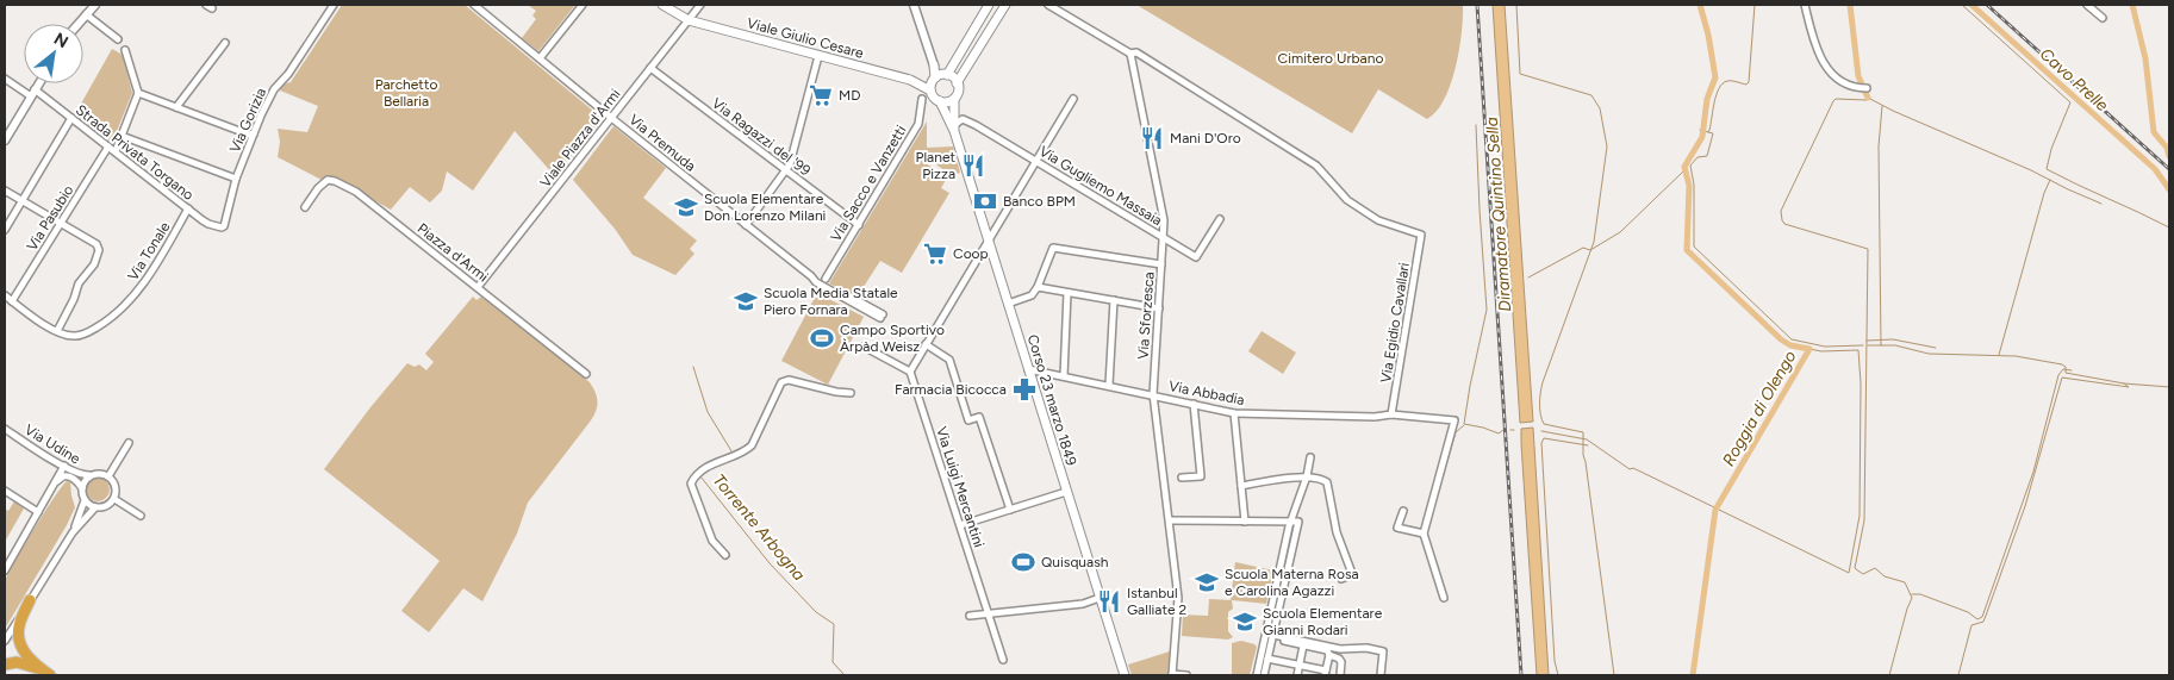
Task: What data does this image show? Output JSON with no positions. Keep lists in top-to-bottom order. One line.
{"streets":{"main road":["Viale Giulio Cesare","Corso 23 marzo 1849"],"street":["Via Gorizia","Via Ragazzi del '99","Viale Piazza d'Armi","Via Premuda","Strada Privata Torgano","Via Sacco e Vanzetti","Via Gugliemo Massaia","Via Pasubio","Via Tonale","Piazza d'Armi","Via Sforzesca","Via Egidio Cavallari","Via Abbadia","Via Udine","Via Luigi Mercantini"]},"crossings":[["Viale Giulio Cesare","Viale Piazza d'Armi"],["Viale Giulio Cesare","Corso 23 marzo 1849"],["Via Gorizia","Strada Privata Torgano"],["Via Ragazzi del '99","Viale Piazza d'Armi"],["Via Ragazzi del '99","Via Sacco e Vanzetti"],["Viale Piazza d'Armi","Via Premuda"],["Viale Piazza d'Armi","Piazza d'Armi"],["Via Premuda","Via Sacco e Vanzetti"],["Strada Privata Torgano","Via Pasubio"],["Strada Privata Torgano","Via Tonale"],["Via Gugliemo Massaia","Via Sforzesca"],["Via Gugliemo Massaia","Corso 23 marzo 1849"],["Via Pasubio","Via Tonale"],["Via Sforzesca","Via Egidio Cavallari"],["Via Sforzesca","Via Abbadia"],["Via Egidio Cavallari","Via Abbadia"],["Via Abbadia","Corso 23 marzo 1849"]],"water":["Cavo Prelle","Diramatore Quintino Sella","Roggia di Olengo","Torrente Arbogna"],"parks":["Cimitero Urbano","Parchetto Bellaria"],"places":{"supermarket":["MD","Coop"],"restaurant":["Mani D'Oro","Planet Pizza","Istanbul Galliate 2"],"bank":["Banco BPM"],"school or university":["Scuola Elementare Don Lorenzo Milani","Scuola Media Statale Piero Fornara","Scuola Materna Rosa e Carolina Agazzi","Scuola Elementare Gianni Rodari"],"sports":["Campo Sportivo Àrpàd Weisz","Quisquash"],"pharmacy":["Farmacia Bicocca"]},"north":"top right"}
